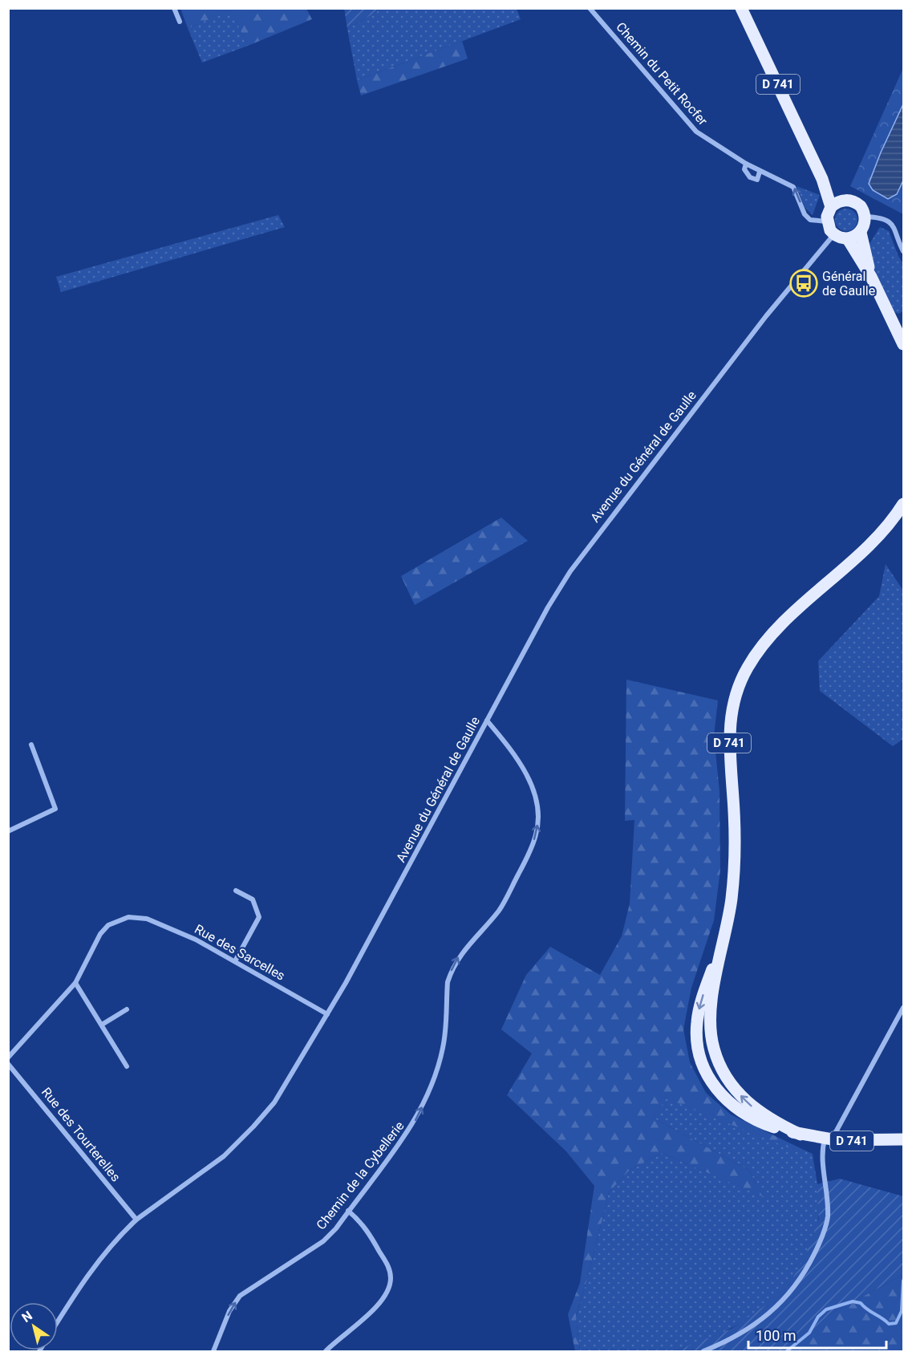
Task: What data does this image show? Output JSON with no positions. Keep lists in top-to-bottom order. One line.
{"streets":{"main road":["D 741"],"street":["Chemin du Petit Rocfer","Avenue du Général de Gaulle","Rue des Sarcelles","Rue des Tourterelles","Chemin de la Cybellerie"]},"crossings":[["D 741","Avenue du Général de Gaulle"],["Avenue du Général de Gaulle","Rue des Sarcelles"],["Avenue du Général de Gaulle","Rue des Tourterelles"],["Avenue du Général de Gaulle","Chemin de la Cybellerie"]],"one_way":["Chemin de la Cybellerie"],"places":{"bus stop":["Général de Gaulle"]},"scale_bar":"100 m","north":"top left"}
